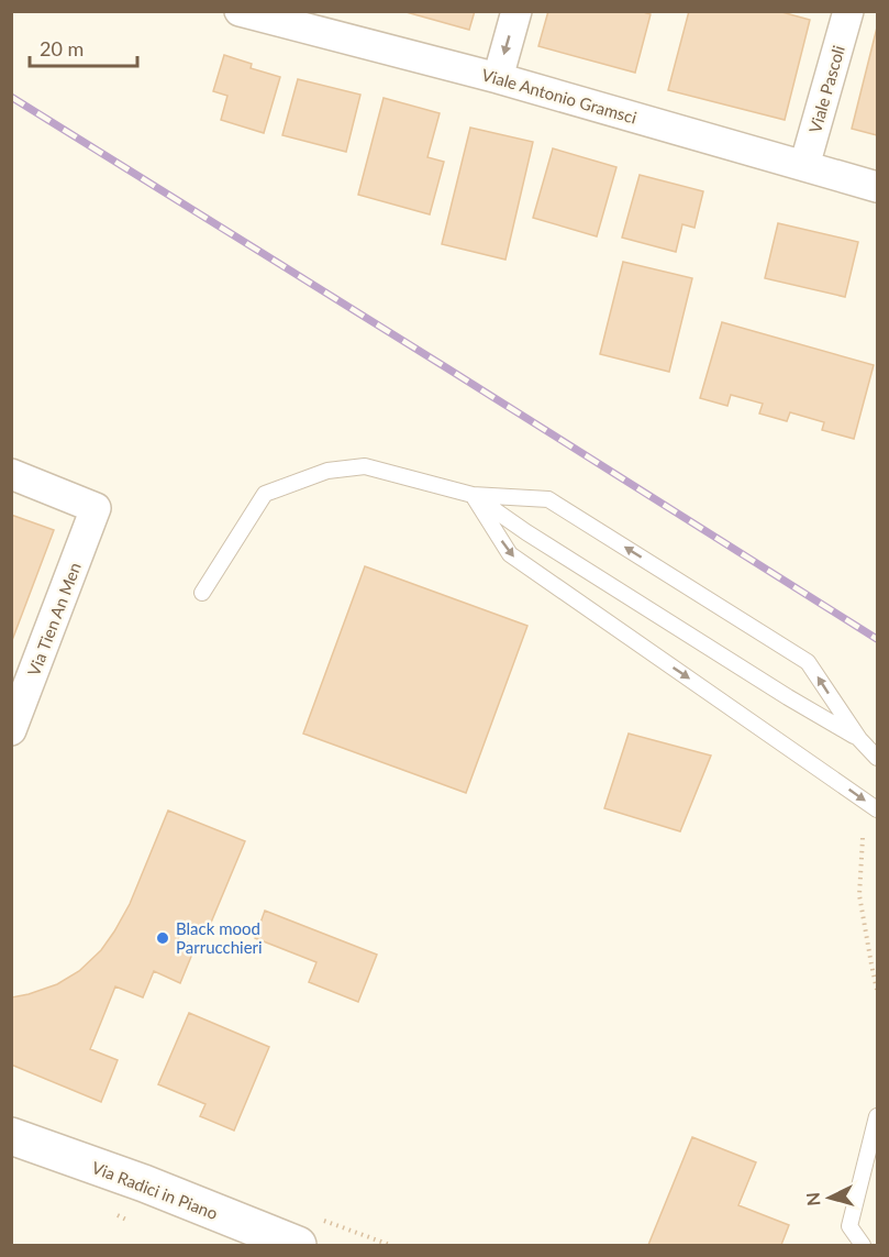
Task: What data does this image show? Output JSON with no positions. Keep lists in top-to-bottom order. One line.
{"streets":{"street":["Viale Pascoli","Viale Antonio Gramsci","Via Tien An Men","Via Radici in Piano"]},"crossings":[["Viale Pascoli","Viale Antonio Gramsci"]],"places":["Black mood Parrucchieri"],"scale_bar":"20 m","north":"left"}
